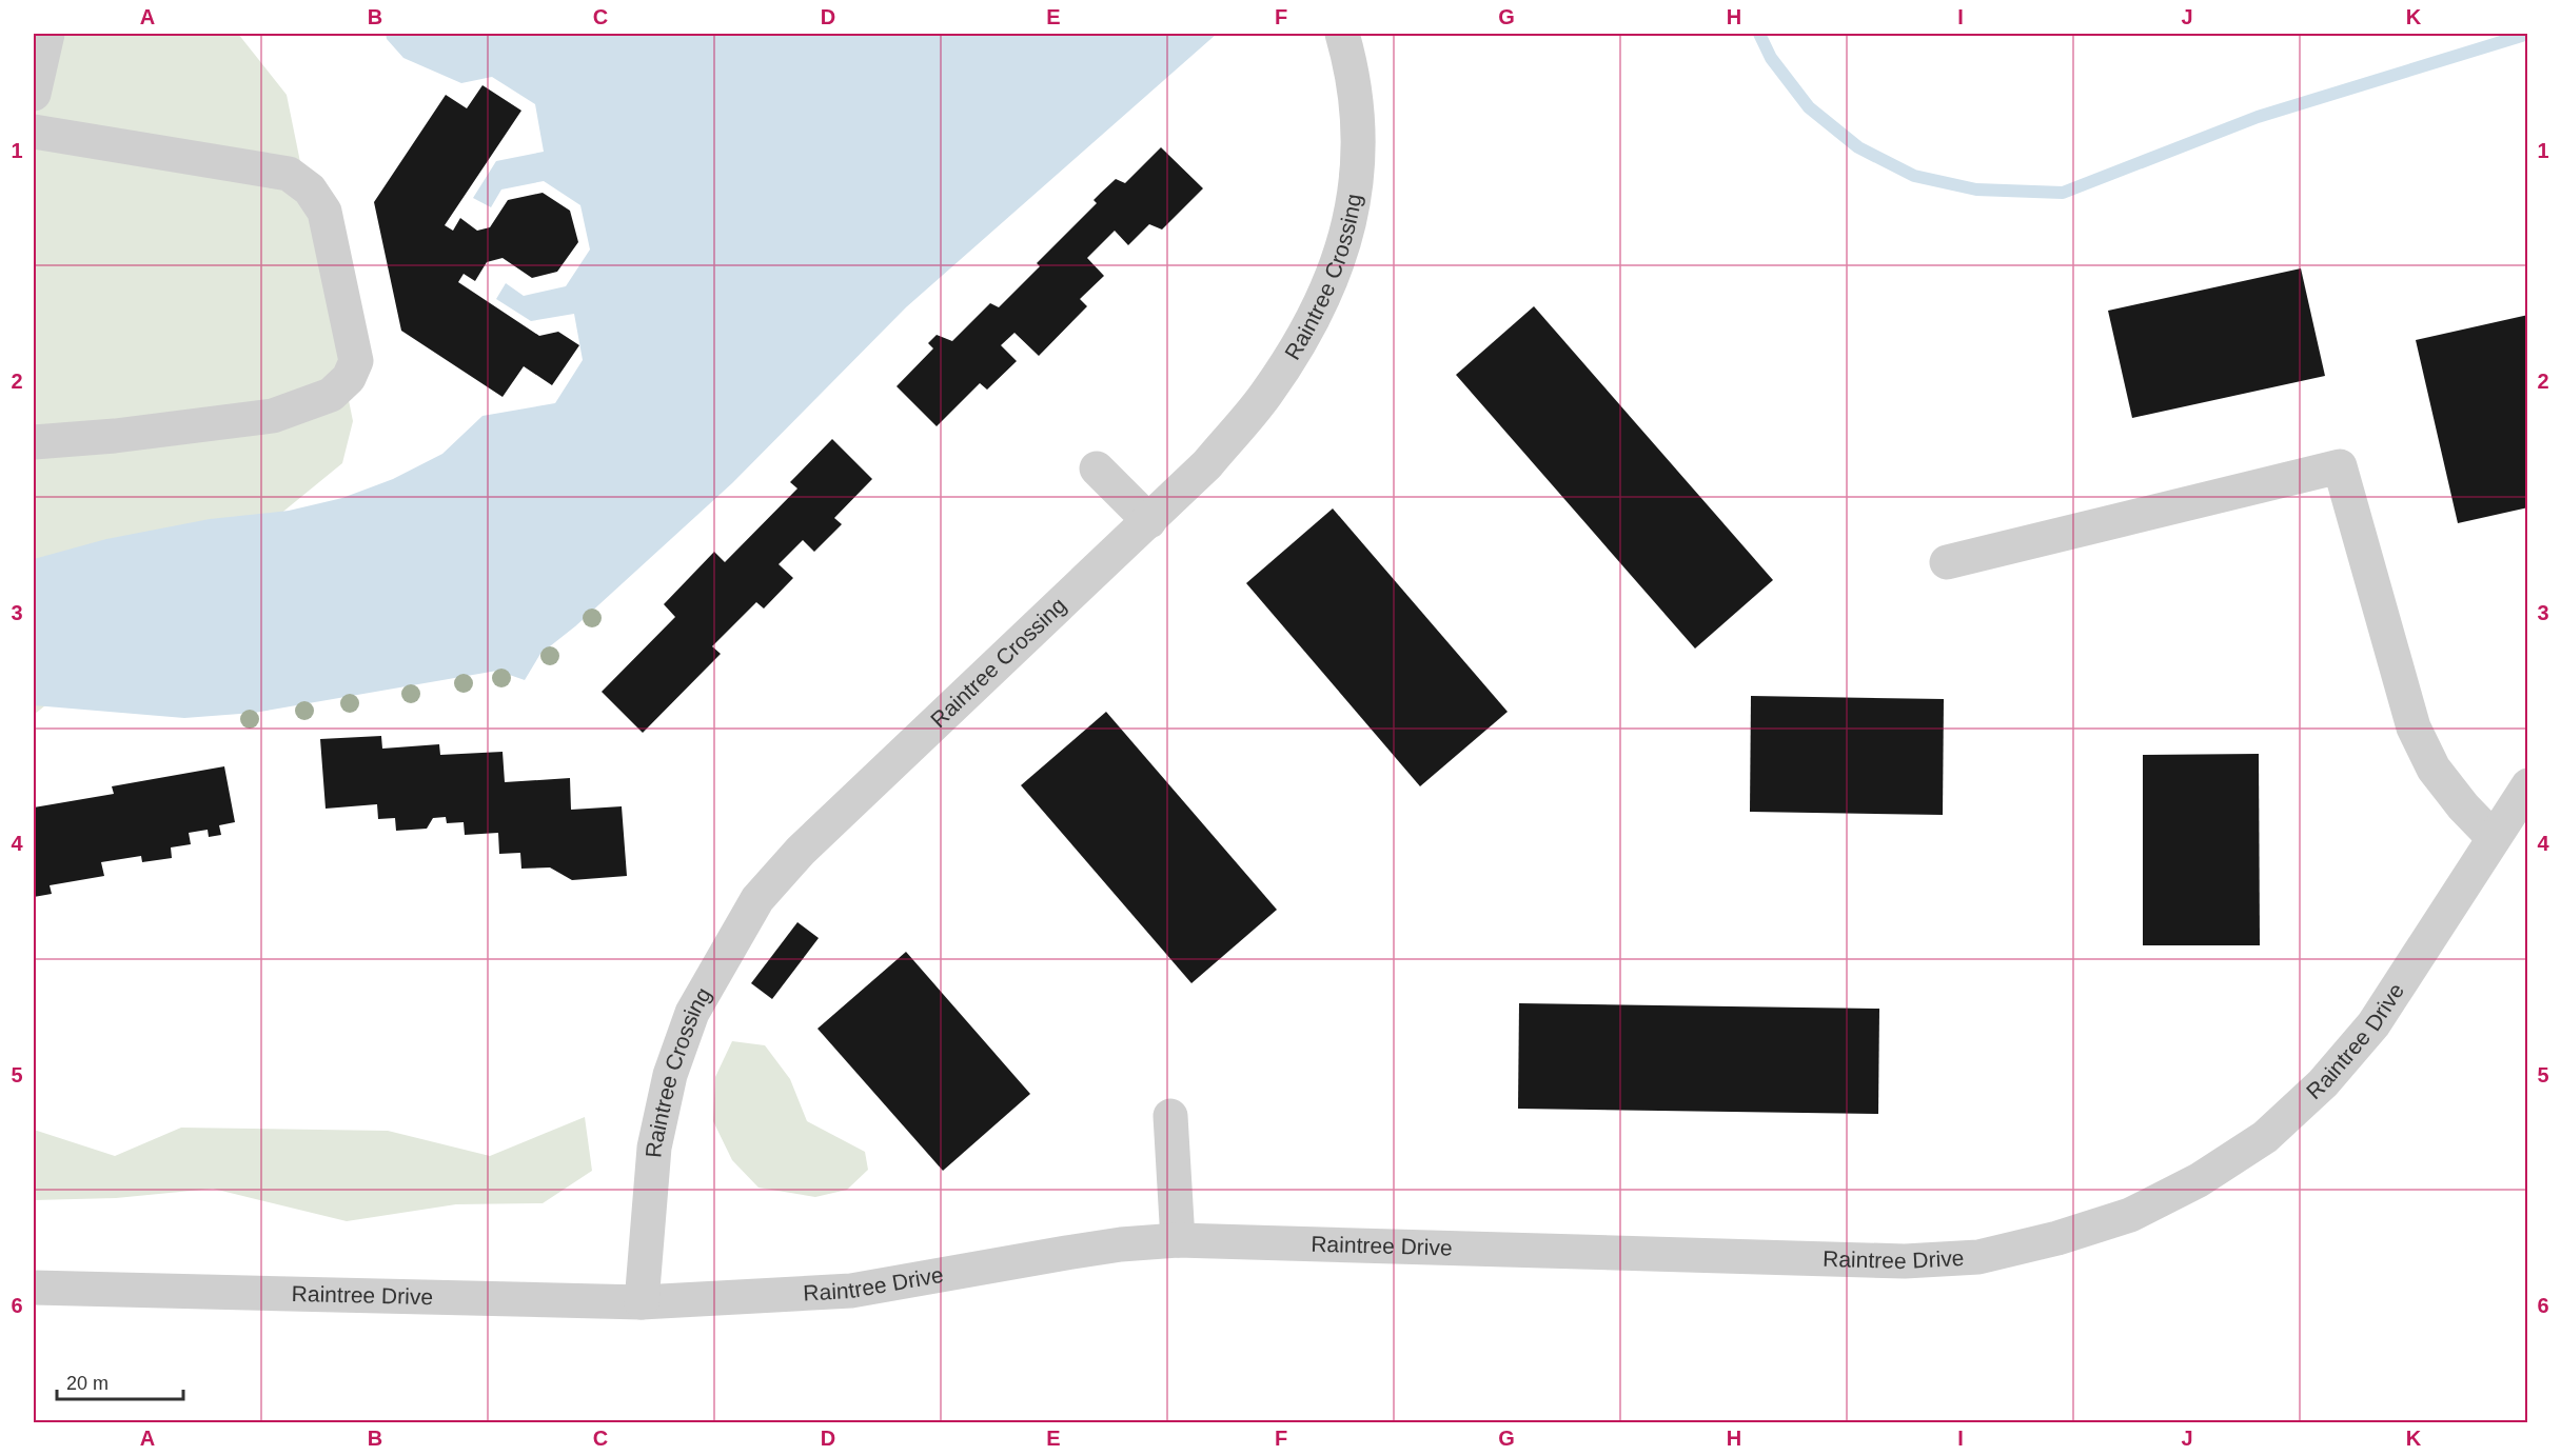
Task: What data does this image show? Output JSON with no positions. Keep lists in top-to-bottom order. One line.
{"streets":{"street":["Raintree Crossing","Raintree Drive"]},"crossings":[["Raintree Crossing","Raintree Drive"]],"scale_bar":"20 m","grid":{"columns":["A","B","C","D","E","F","G","H","I","J","K"],"rows":["1","2","3","4","5","6"]}}
